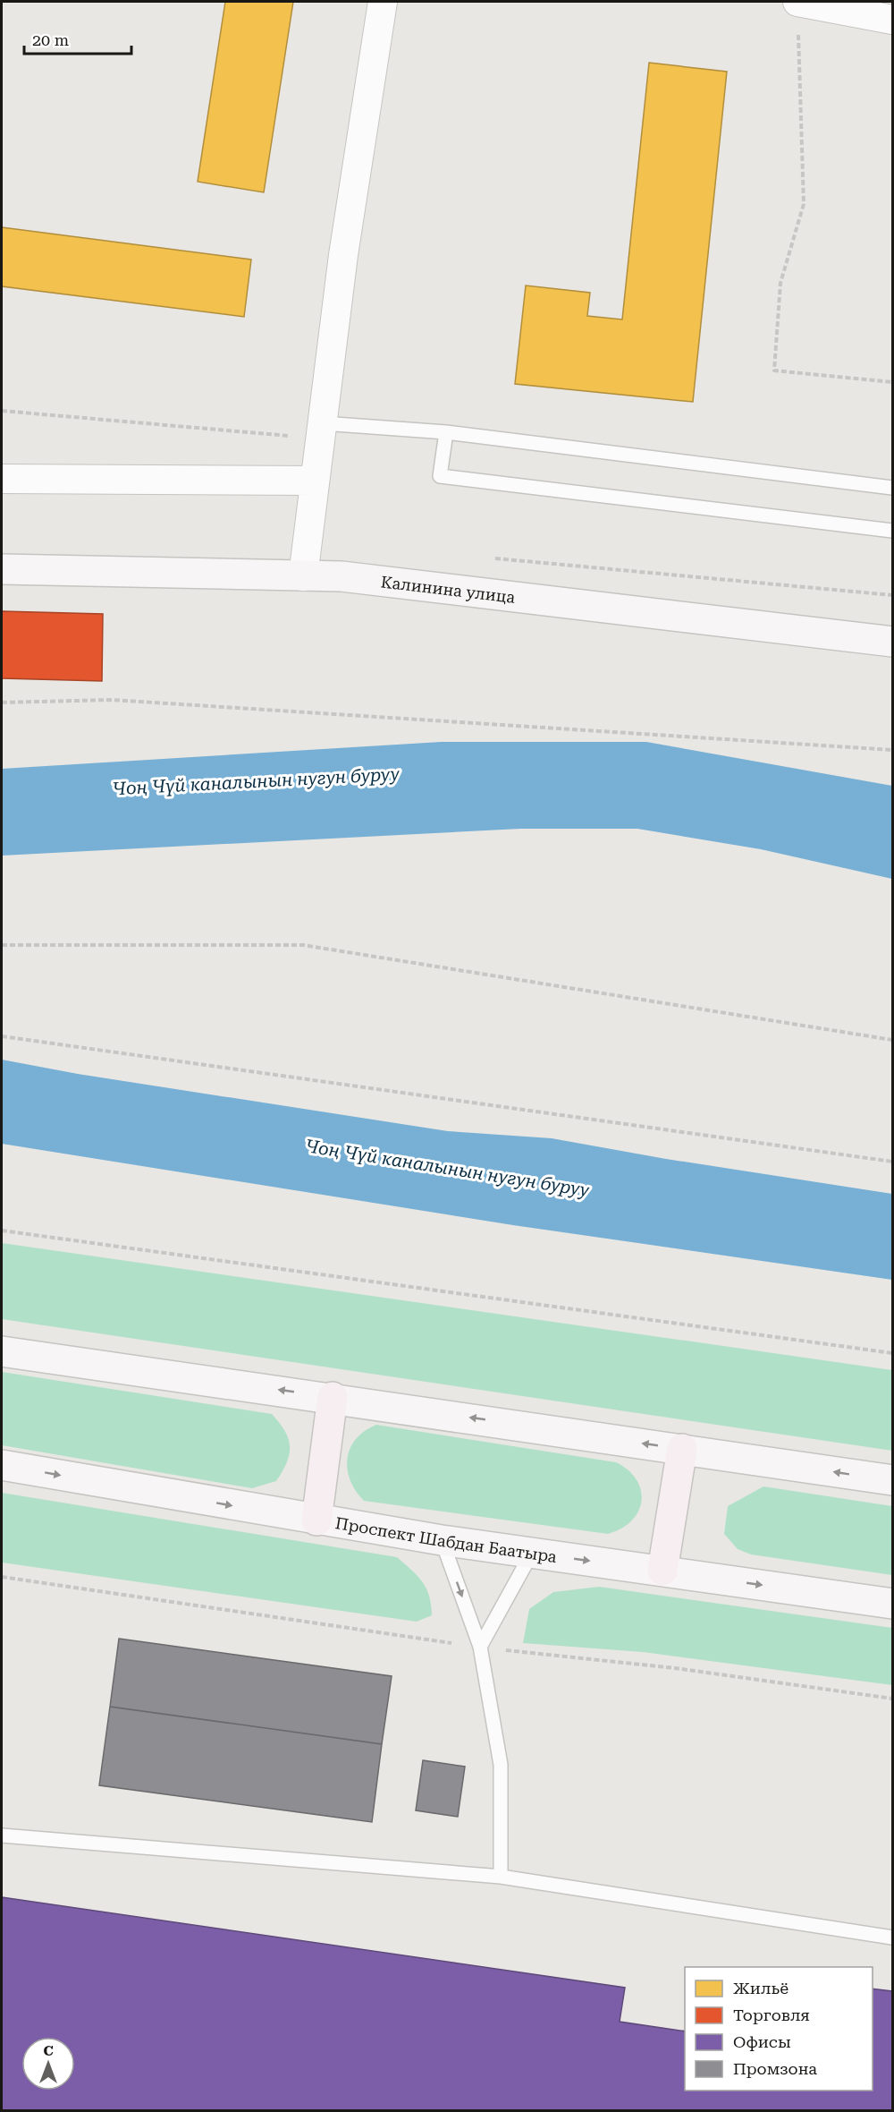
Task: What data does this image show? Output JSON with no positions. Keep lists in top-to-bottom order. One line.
{"streets":{"main road":["Калинина улица","Проспект Шабдан Баатыра"]},"water":["Чоң Чүй каналынын нугун буруу"],"legend":["Жильё","Торговля","Офисы","Промзона"],"scale_bar":"20 m","north":"top"}
